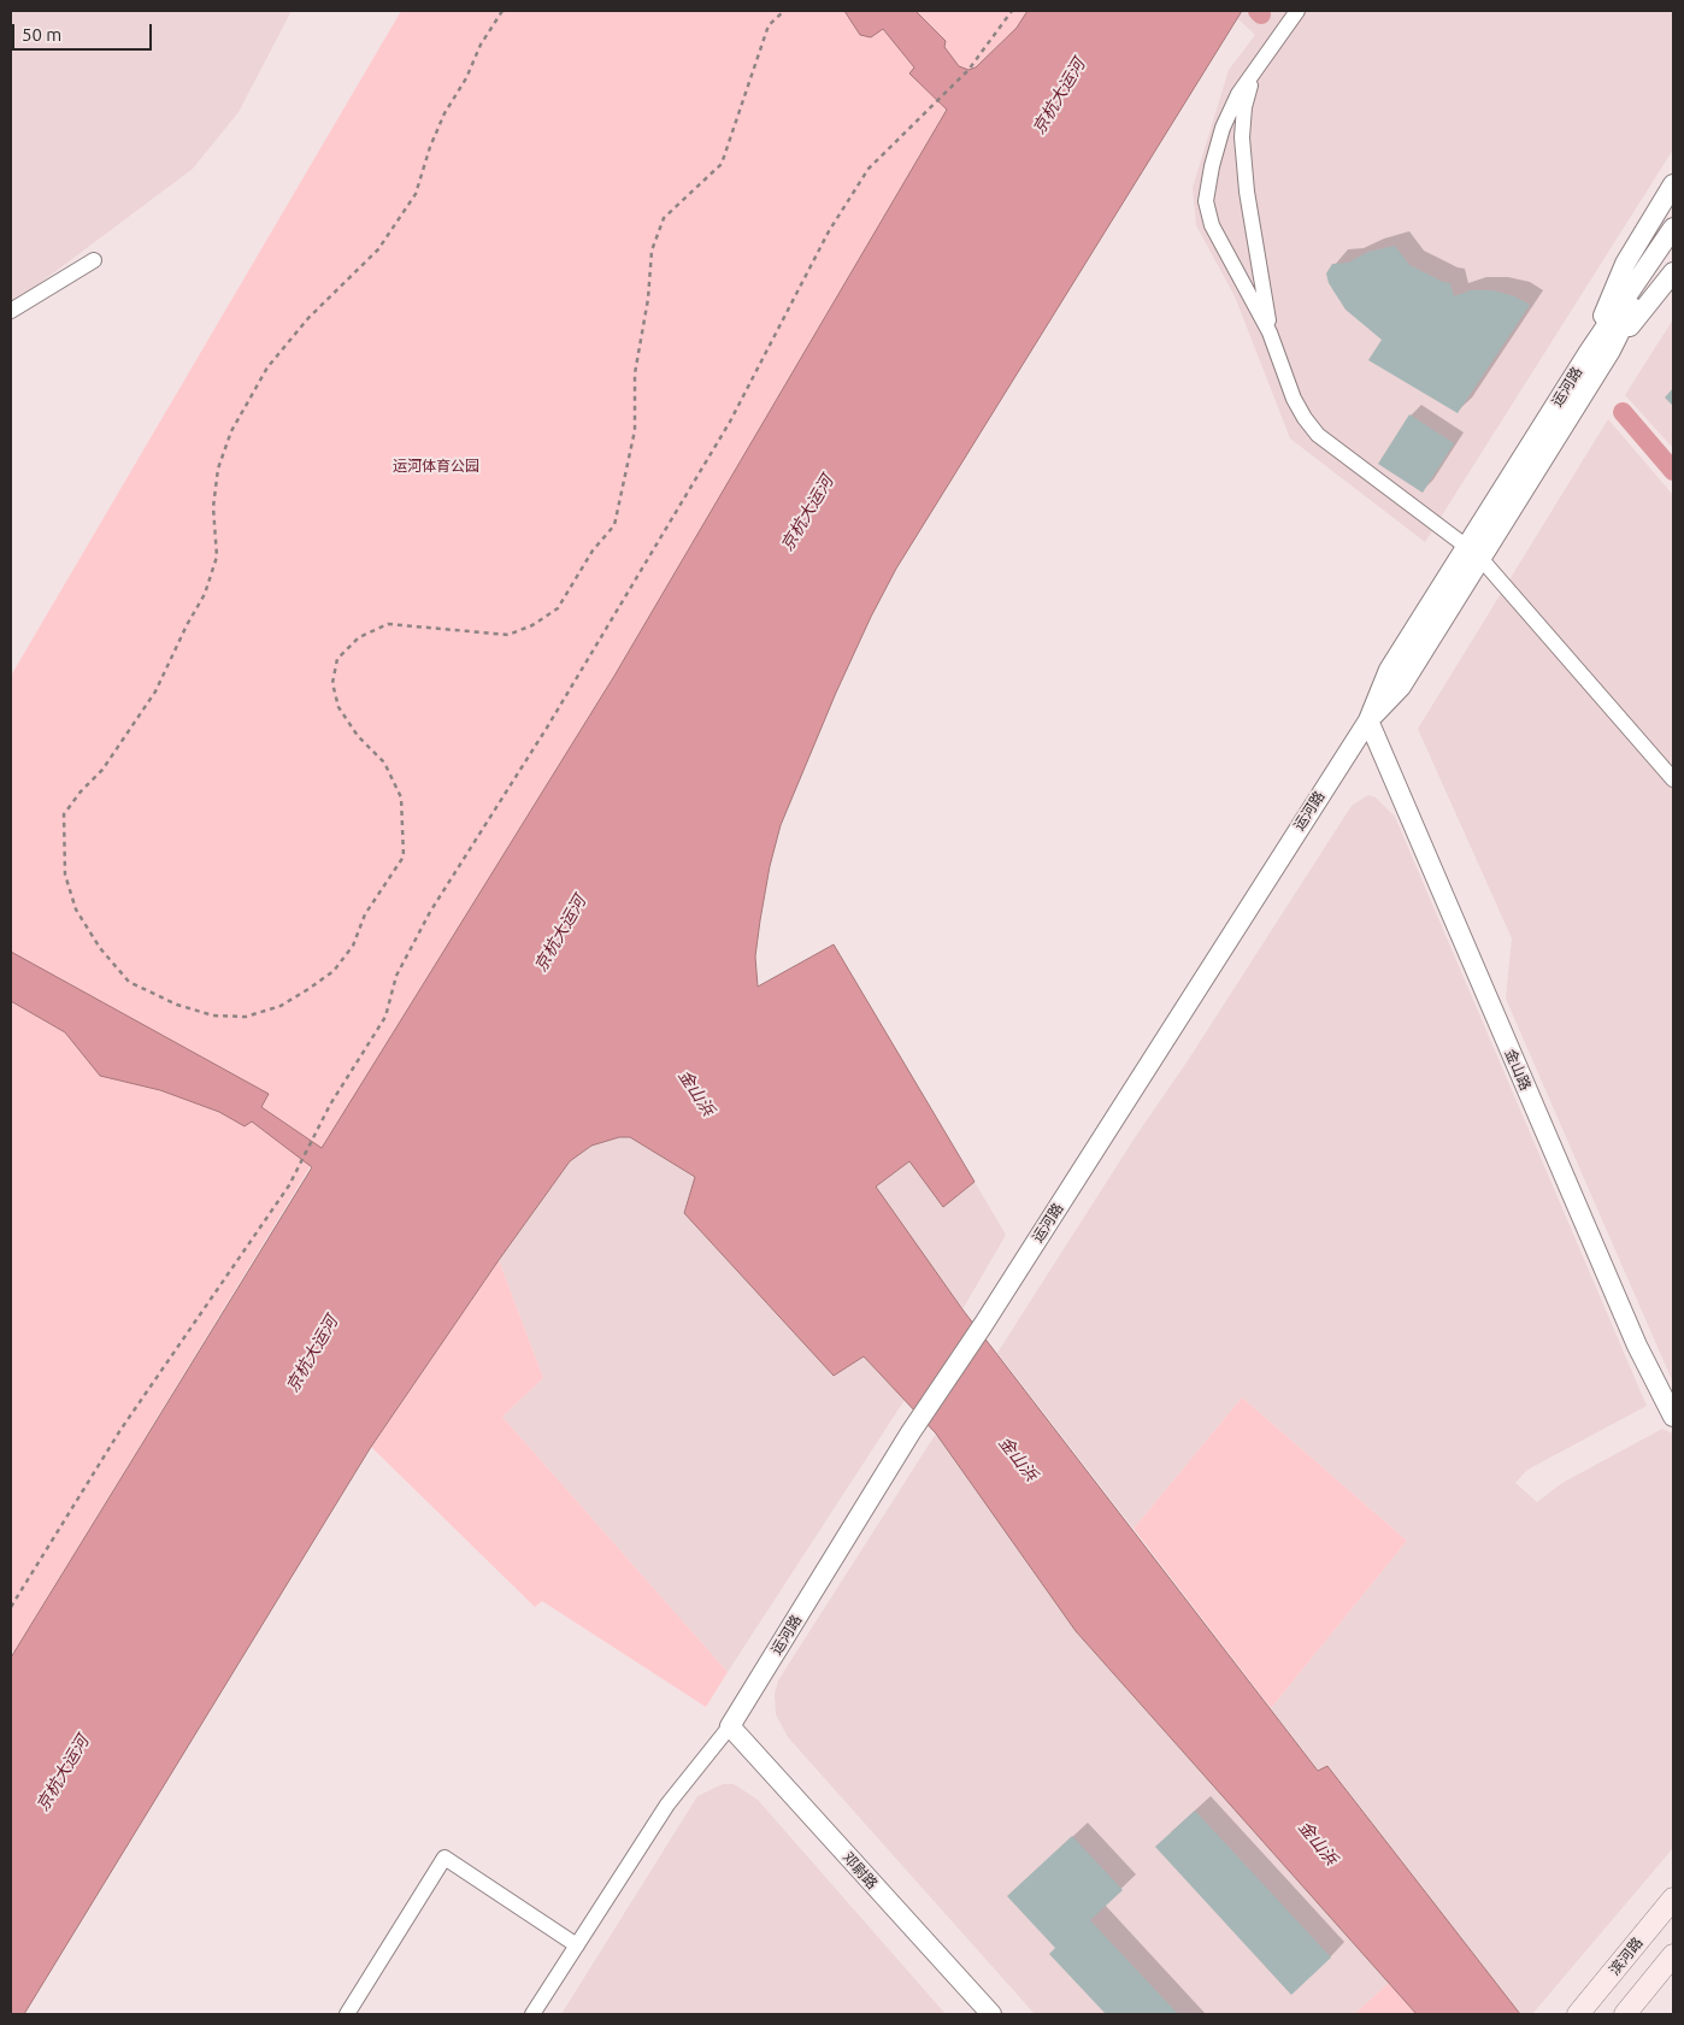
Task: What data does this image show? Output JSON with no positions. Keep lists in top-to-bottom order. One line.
{"streets":{"main road":["滨河路"],"street":["运河路","金山路","邓尉路"]},"crossings":[["运河路","金山路"],["运河路","邓尉路"]],"water":["京杭大运河","金山浜"],"parks":["运河体育公园"],"scale_bar":"50 m"}
